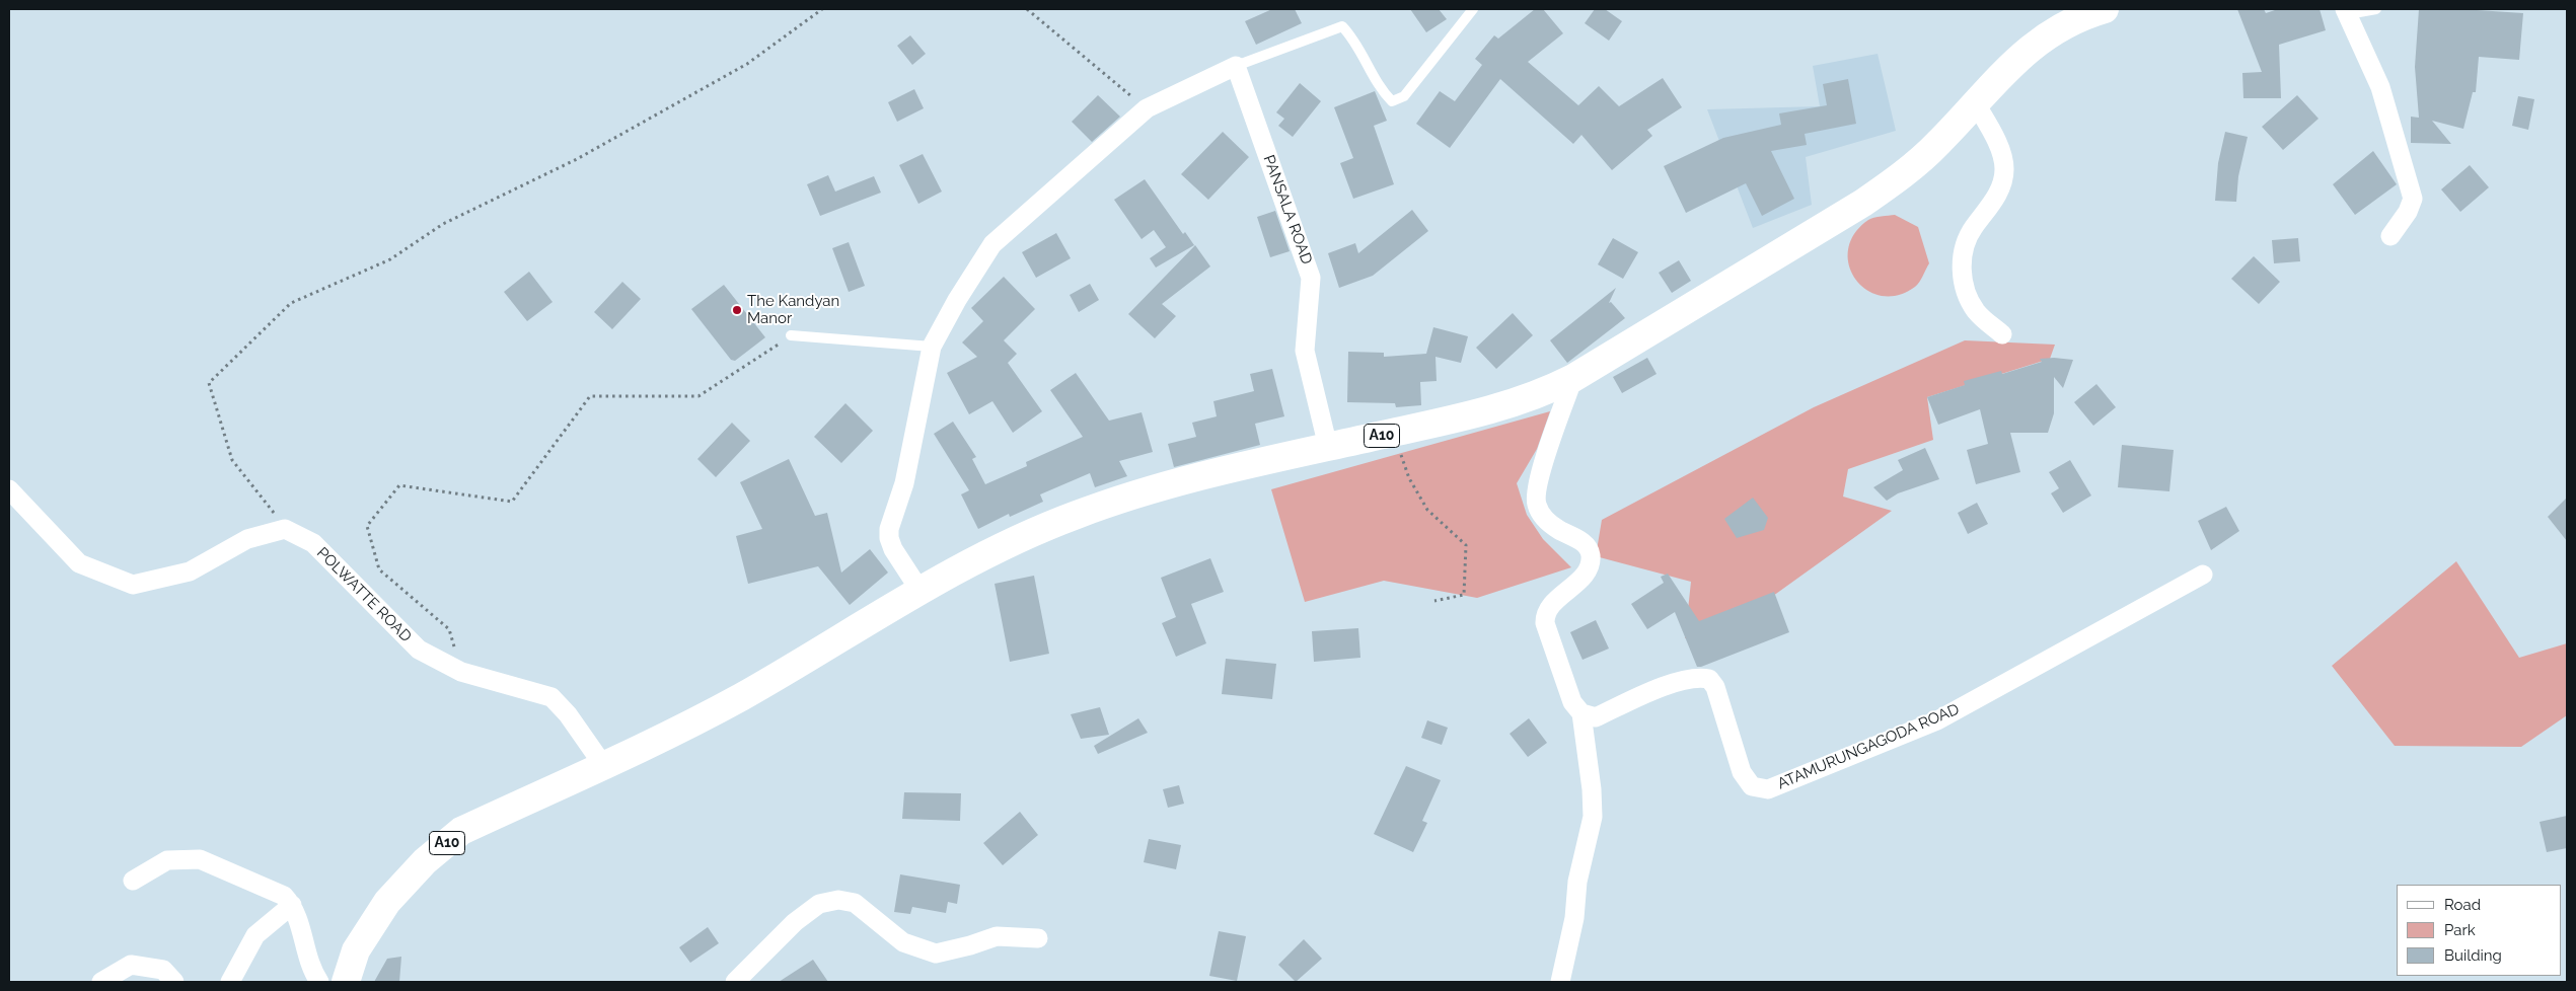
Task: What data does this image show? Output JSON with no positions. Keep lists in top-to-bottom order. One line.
{"streets":{"highway":["A10"],"street":["PANSALA ROAD","POLWATTE ROAD","ATAMURUNGAGODA ROAD"]},"crossings":[["PANSALA ROAD","A10"],["A10","POLWATTE ROAD"]],"places":["The Kandyan Manor"],"legend":["Road","Park","Building"]}
